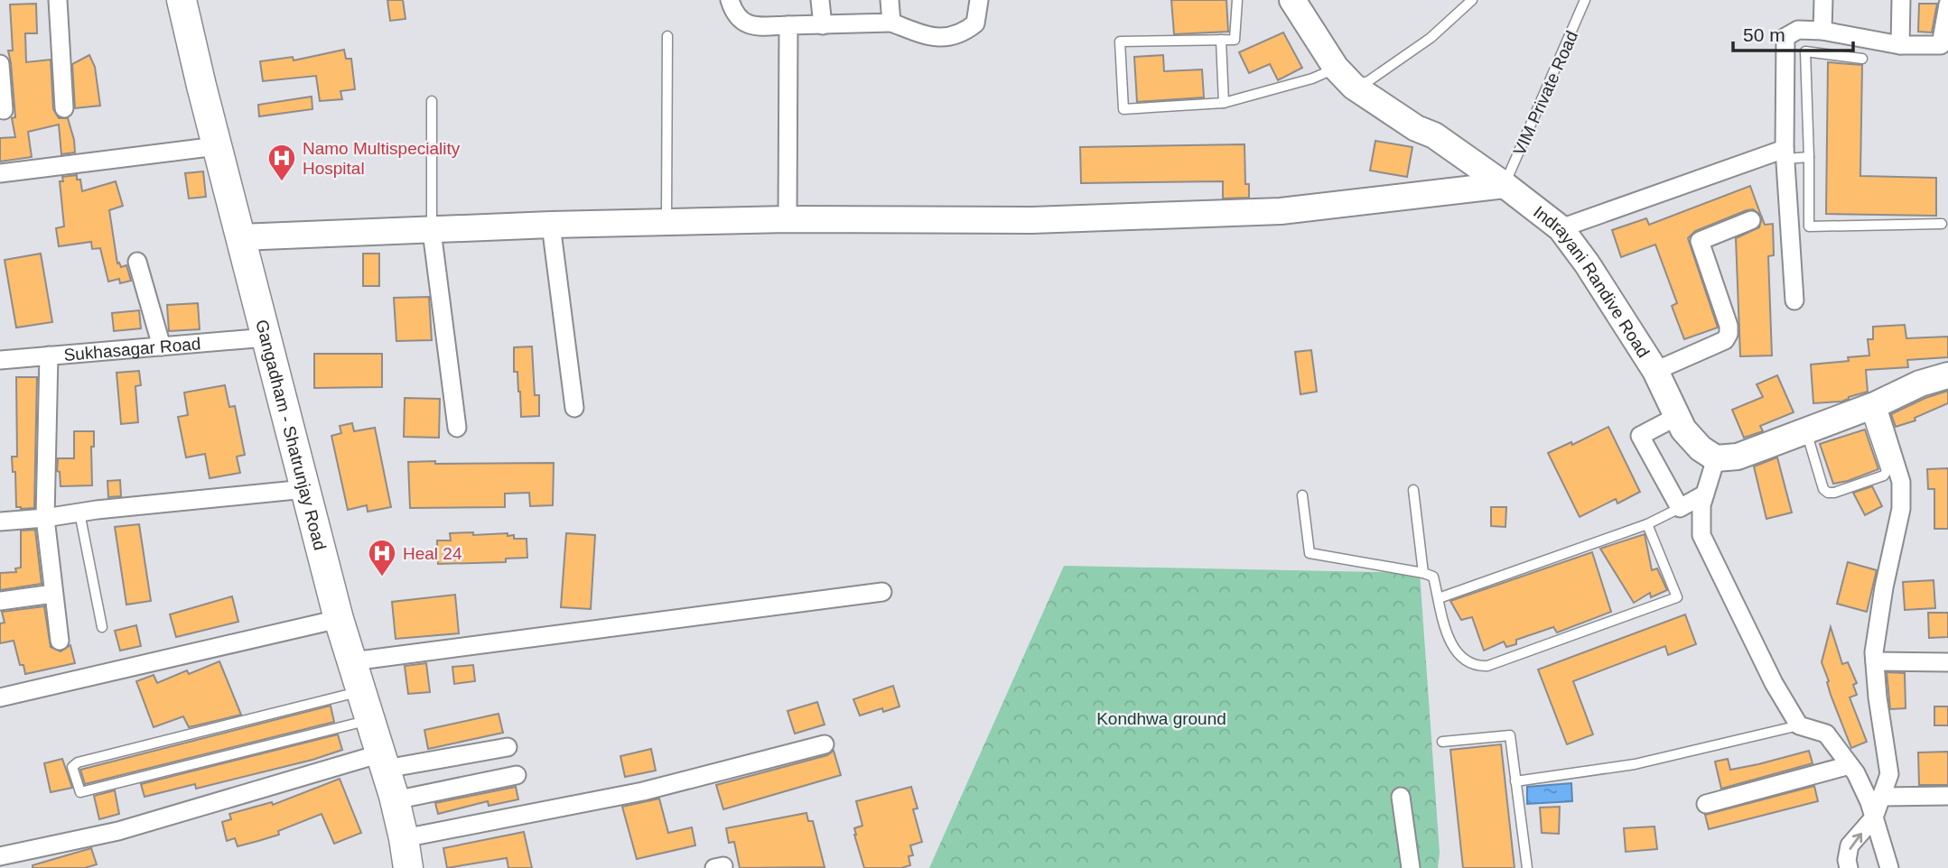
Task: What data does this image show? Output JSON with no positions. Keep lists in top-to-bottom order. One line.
{"streets":{"main road":["Gangadham - Shatrunjay Road"],"street":["Indrayani Randive Road","Sukhasagar Road"],"lane":["VIM Private Road"]},"crossings":[["VIM Private Road","Indrayani Randive Road"],["Sukhasagar Road","Gangadham - Shatrunjay Road"]],"parks":["Kondhwa ground"],"places":{"hospital":["Namo Multispeciality Hospital","Heal 24"]},"scale_bar":"50 m"}
